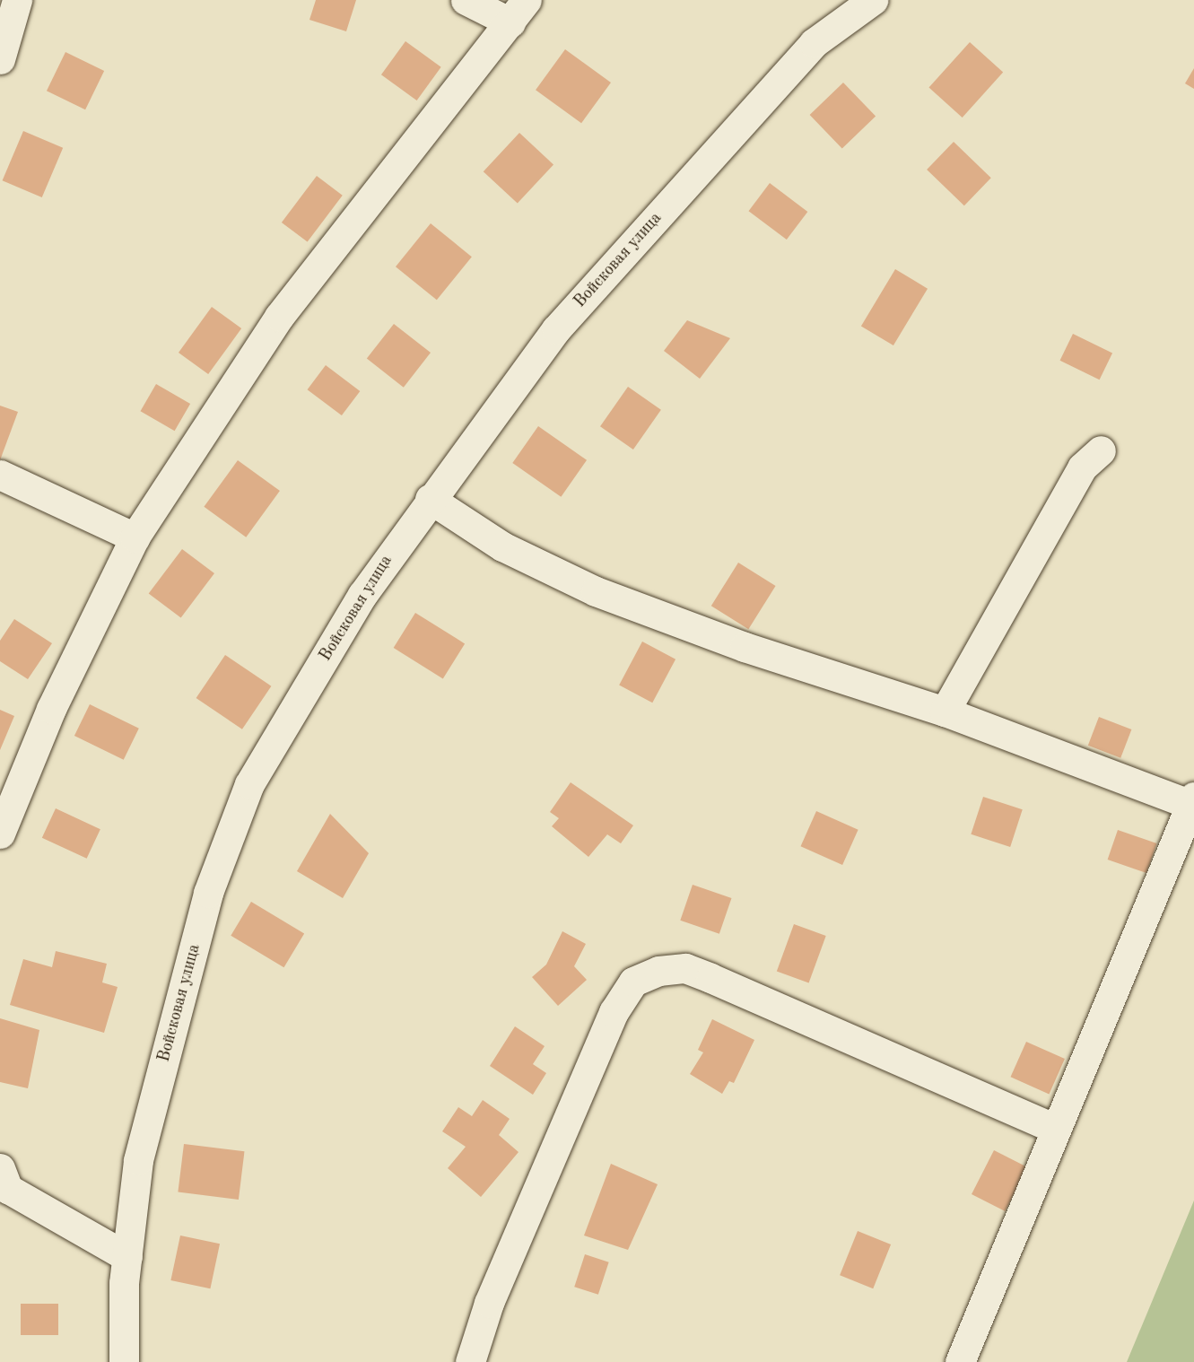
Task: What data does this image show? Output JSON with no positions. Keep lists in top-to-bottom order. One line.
{"streets":{"street":["Войсковая улица"]}}
